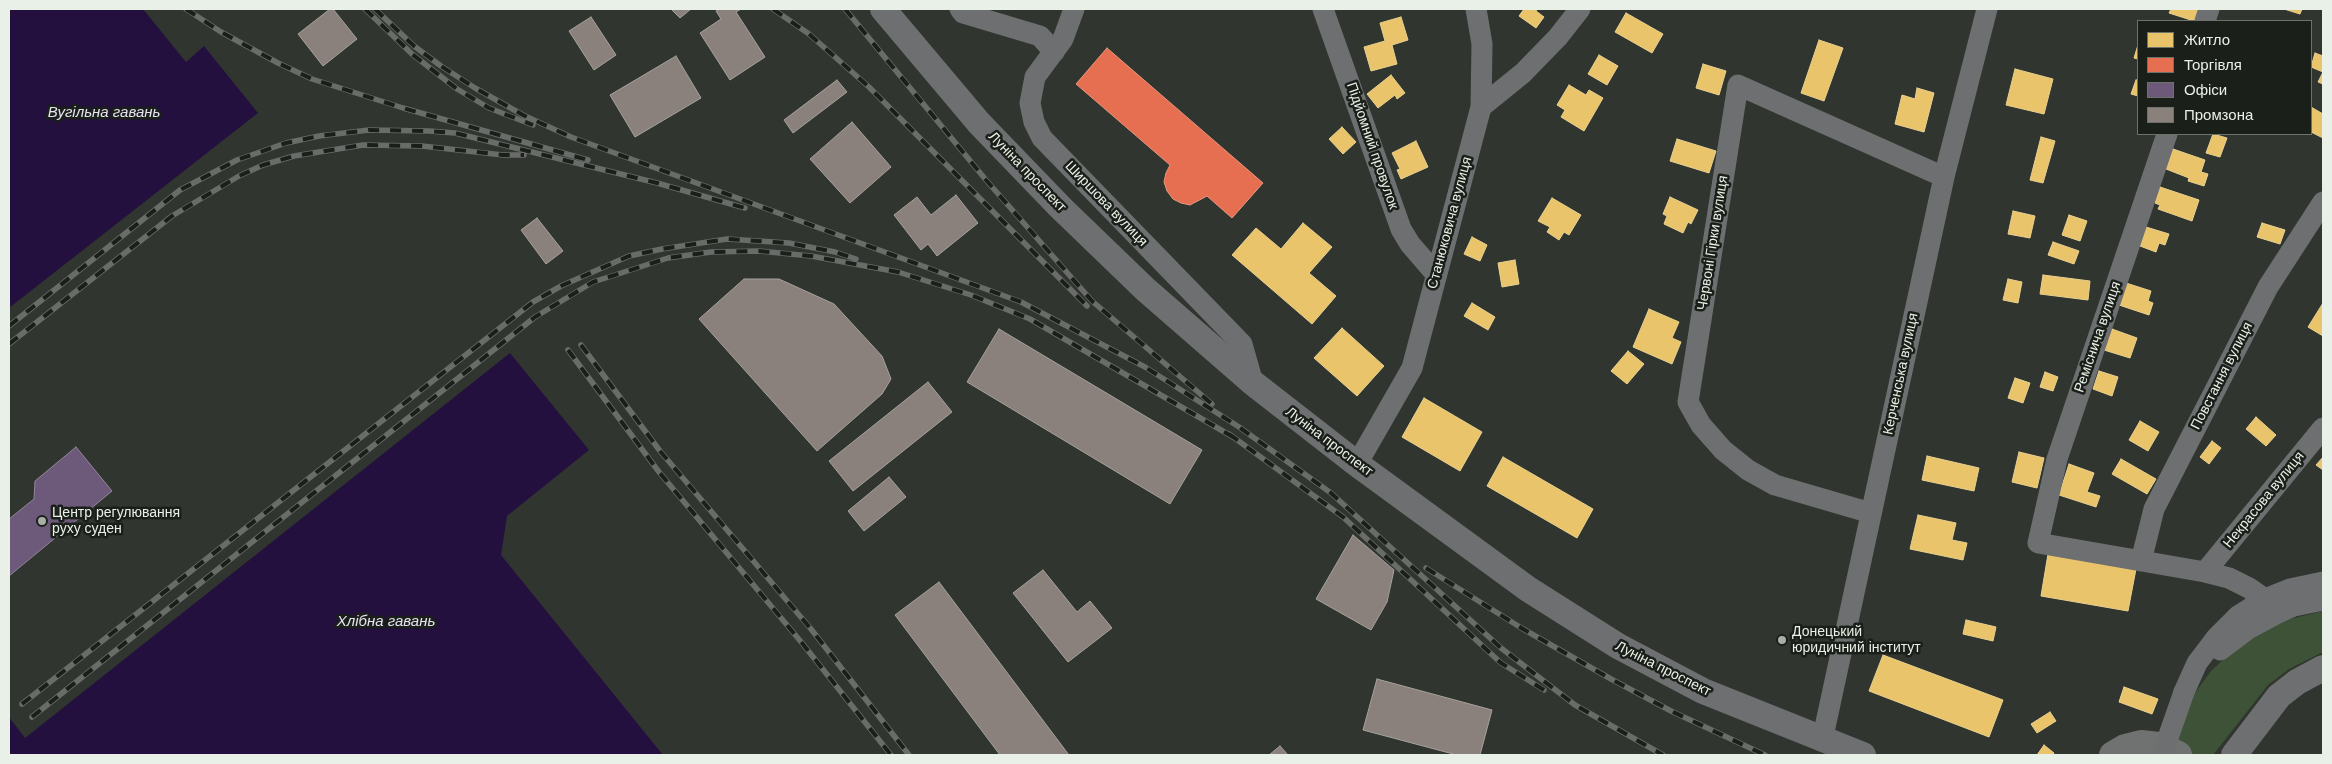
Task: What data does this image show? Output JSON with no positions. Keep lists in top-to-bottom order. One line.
{"streets":{"street":["Підйомний провулок","Луніна проспект","Ширшова вулиця","Станюковича вулиця","Червоні Гірки вулиця","Реміснича вулиця","Керченська вулиця","Повстання вулиця","Некрасова вулиця"]},"crossings":[["Підйомний провулок","Станюковича вулиця"],["Луніна проспект","Ширшова вулиця"],["Луніна проспект","Станюковича вулиця"],["Луніна проспект","Керченська вулиця"],["Червоні Гірки вулиця","Керченська вулиця"],["Реміснича вулиця","Повстання вулиця"]],"water":["Вугільна гавань","Хлібна гавань"],"places":["Центр регулювання руху суден","Донецький юридичний інститут"],"legend":["Житло","Торгівля","Офіси","Промзона"]}
